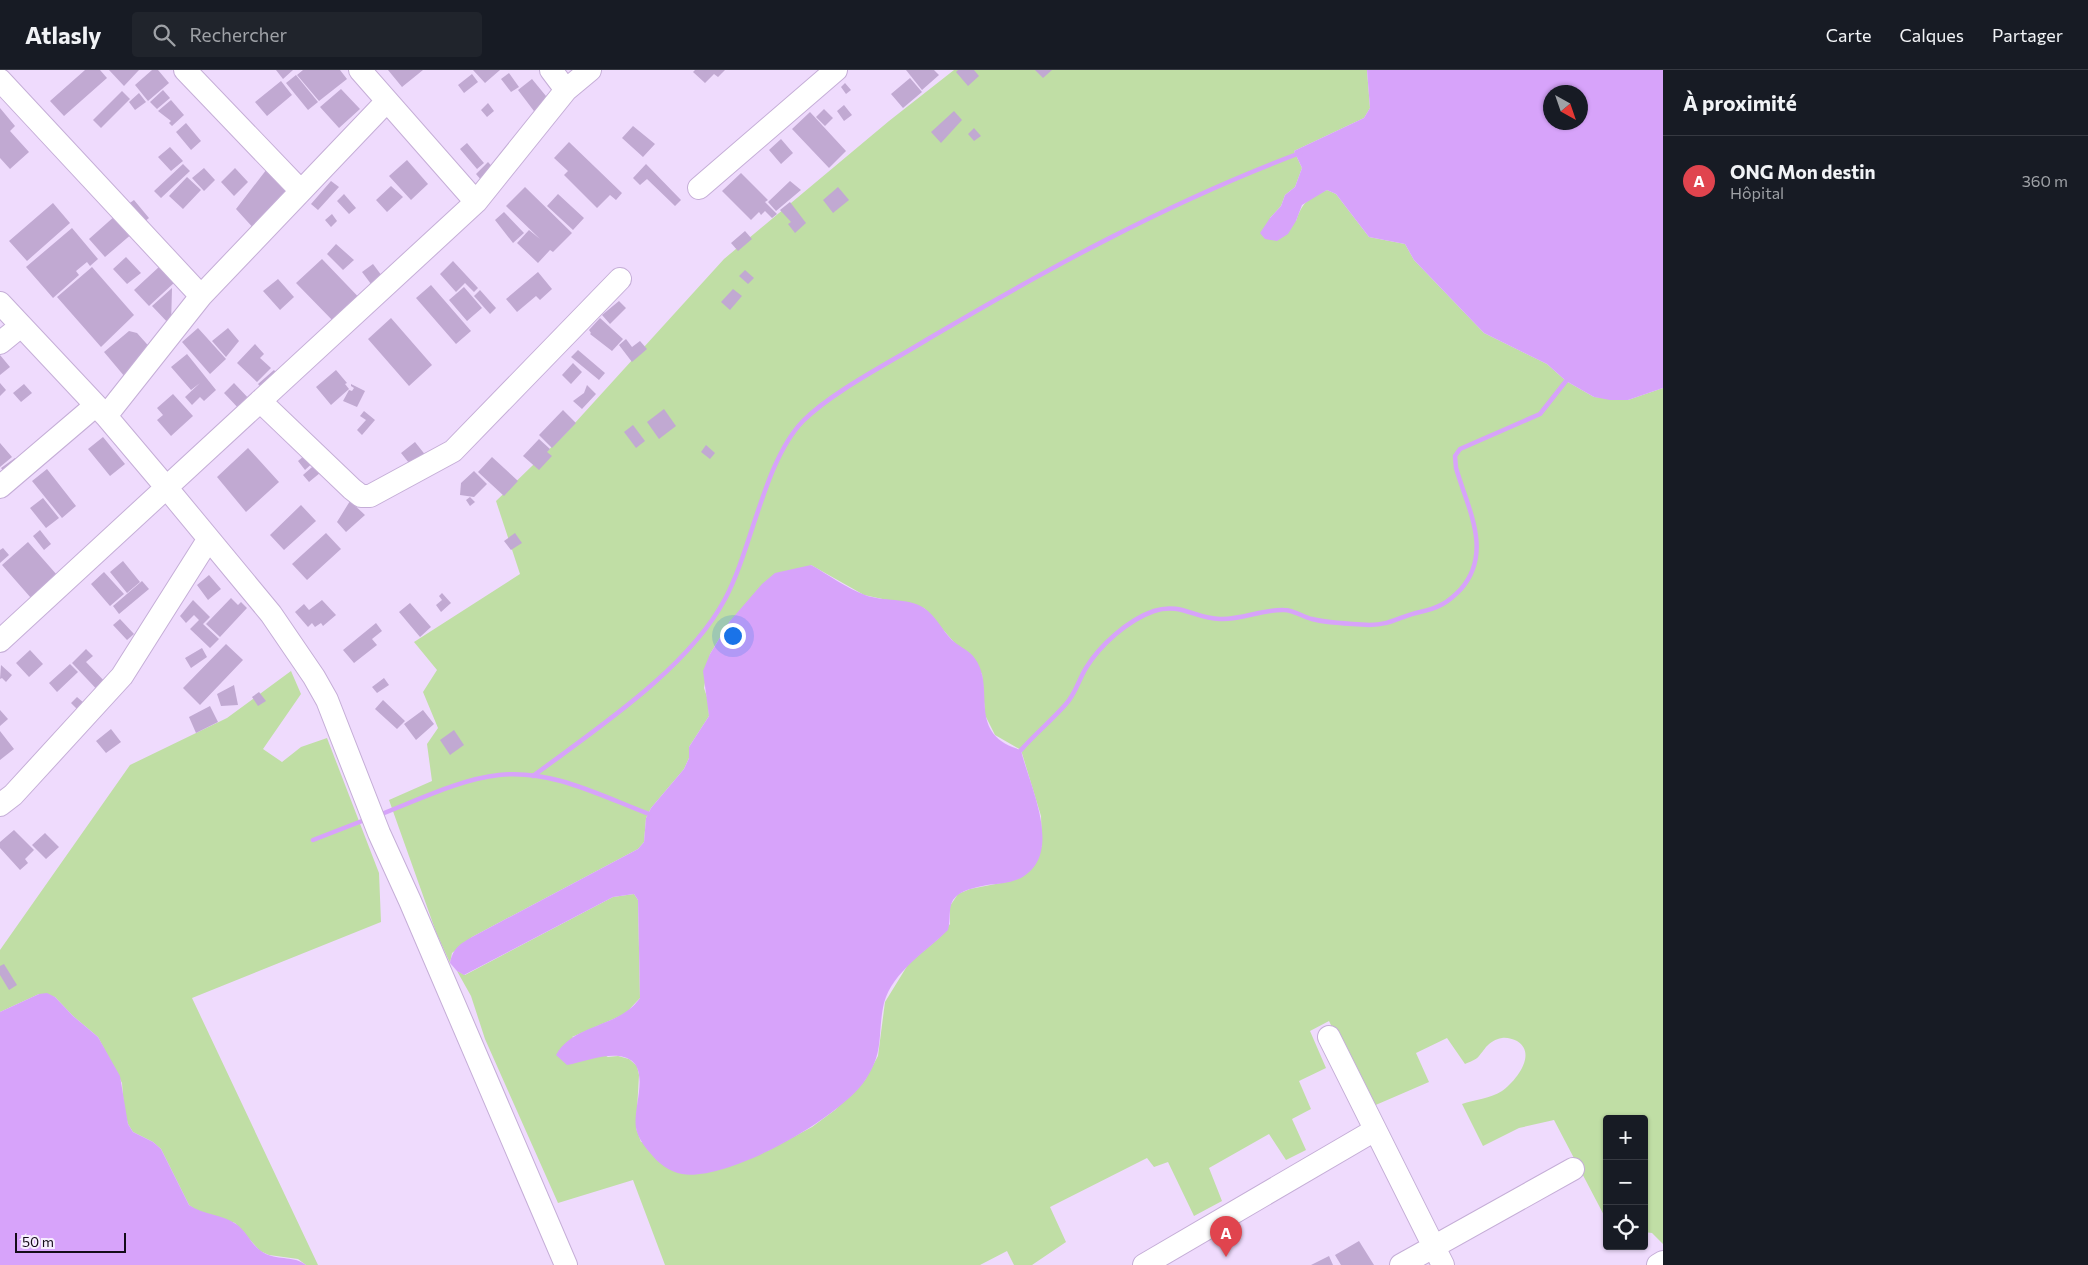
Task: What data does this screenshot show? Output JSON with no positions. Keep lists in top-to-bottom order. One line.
{"scale_bar":"50 m","north":"bottom right","page":{"header":"Atlasly","search":"Rechercher","nav":["Carte","Calques","Partager"],"heading":"À proximité","list":[{"mark":"A","name":"ONG Mon destin","note":"Hôpital","value":"360 m"}],"map_buttons":["+","−"],"pins":"A","scale":"50 m"}}
